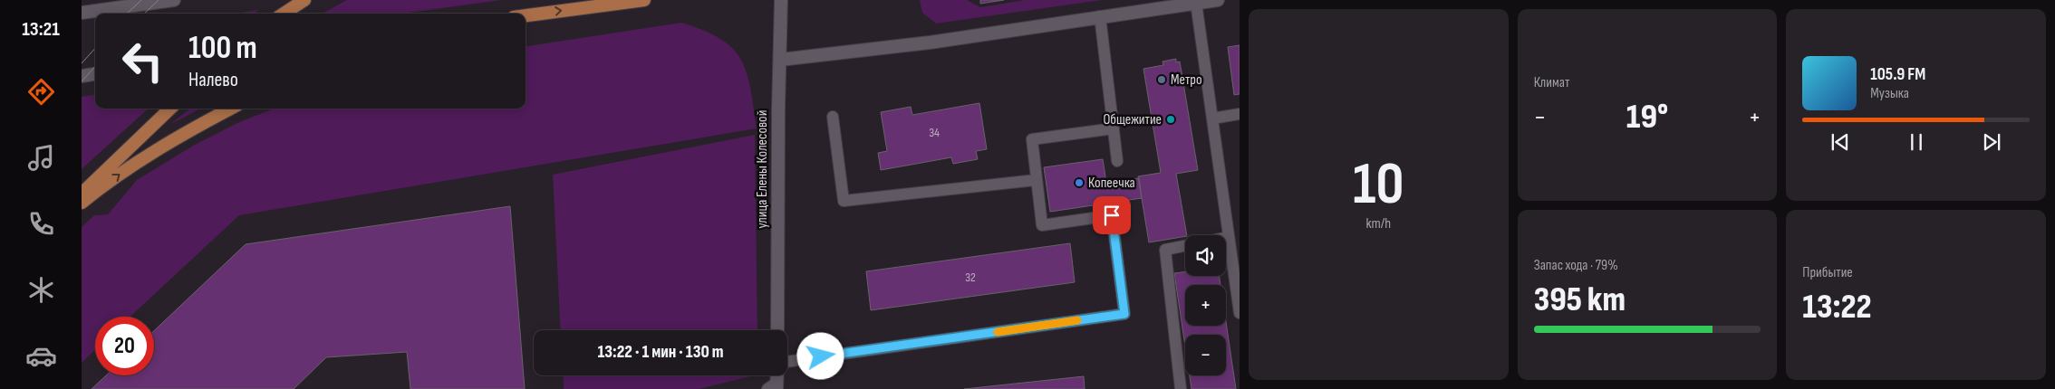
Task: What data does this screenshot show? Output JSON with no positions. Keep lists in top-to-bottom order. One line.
{"streets":{"street":["улица Елены Колесовой"]},"places":["Метро","Общежитие","Копеечка"],"house_numbers":["34","32"],"page":{"tabs":"13:21","tile":[["10","km/h"],"Климат",["Запас хода · 79%","395 km"],["Прибытие","13:22"]],"turn":["100 m","Налево"],"song":["105.9 FM","Музыка"],"heat":["−","19°","+"],"map_buttons":["+","−"],"limit":"20","trip":"13:22 · 1 мин · 130 m"}}
